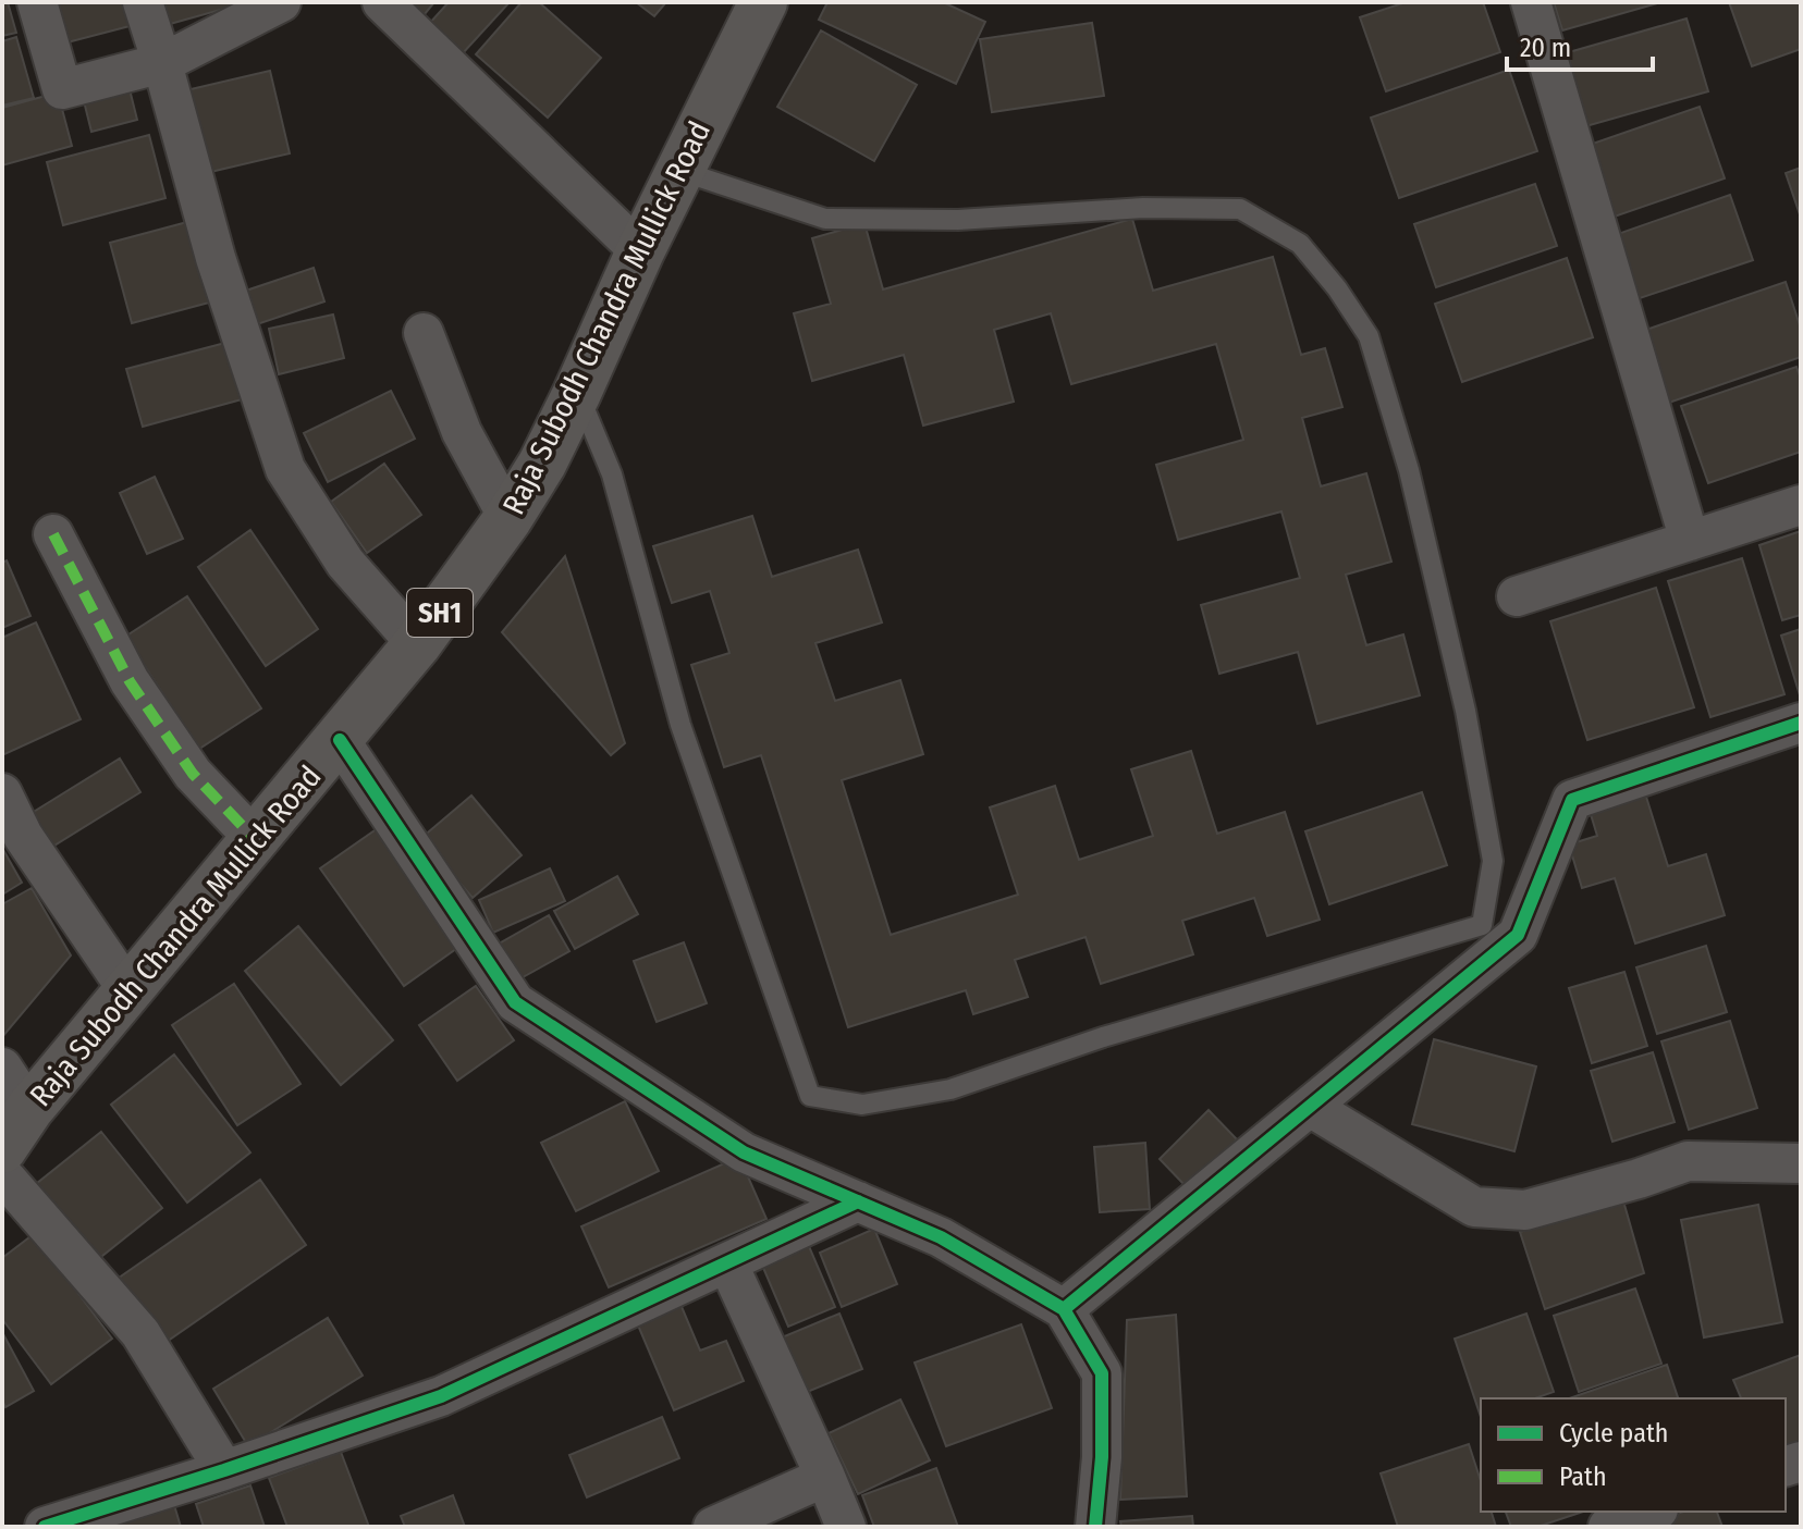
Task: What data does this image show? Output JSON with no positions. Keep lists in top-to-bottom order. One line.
{"streets":{"main road":["Raja Subodh Chandra Mullick Road","SH1"]},"legend":["Cycle path","Path"],"scale_bar":"20 m"}
